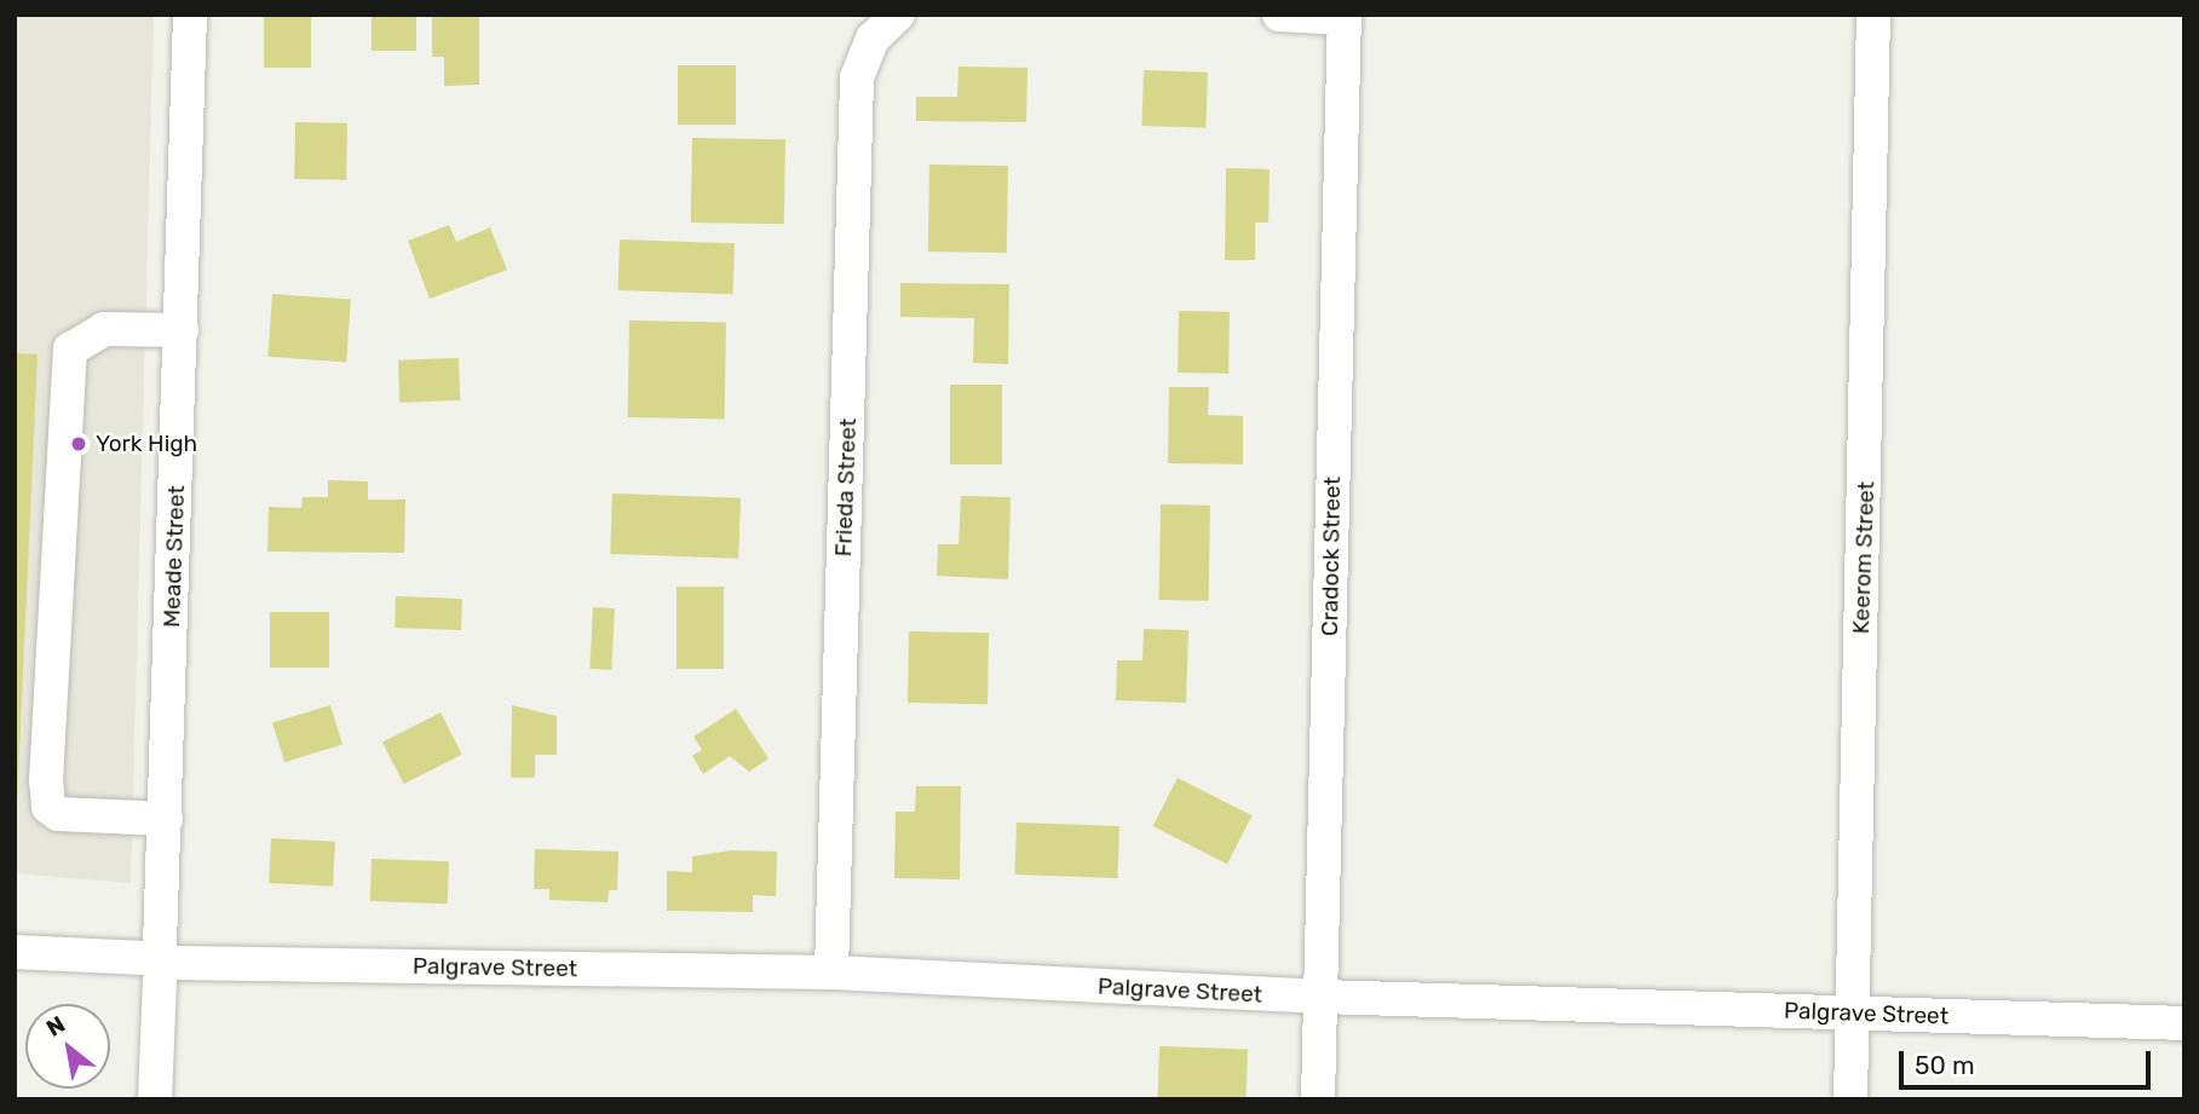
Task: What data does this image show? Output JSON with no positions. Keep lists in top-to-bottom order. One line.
{"streets":{"street":["Frieda Street","Meade Street","Cradock Street","Keerom Street","Palgrave Street"]},"crossings":[["Frieda Street","Palgrave Street"],["Meade Street","Palgrave Street"],["Cradock Street","Palgrave Street"],["Keerom Street","Palgrave Street"]],"places":["York High"],"scale_bar":"50 m","north":"top left"}
